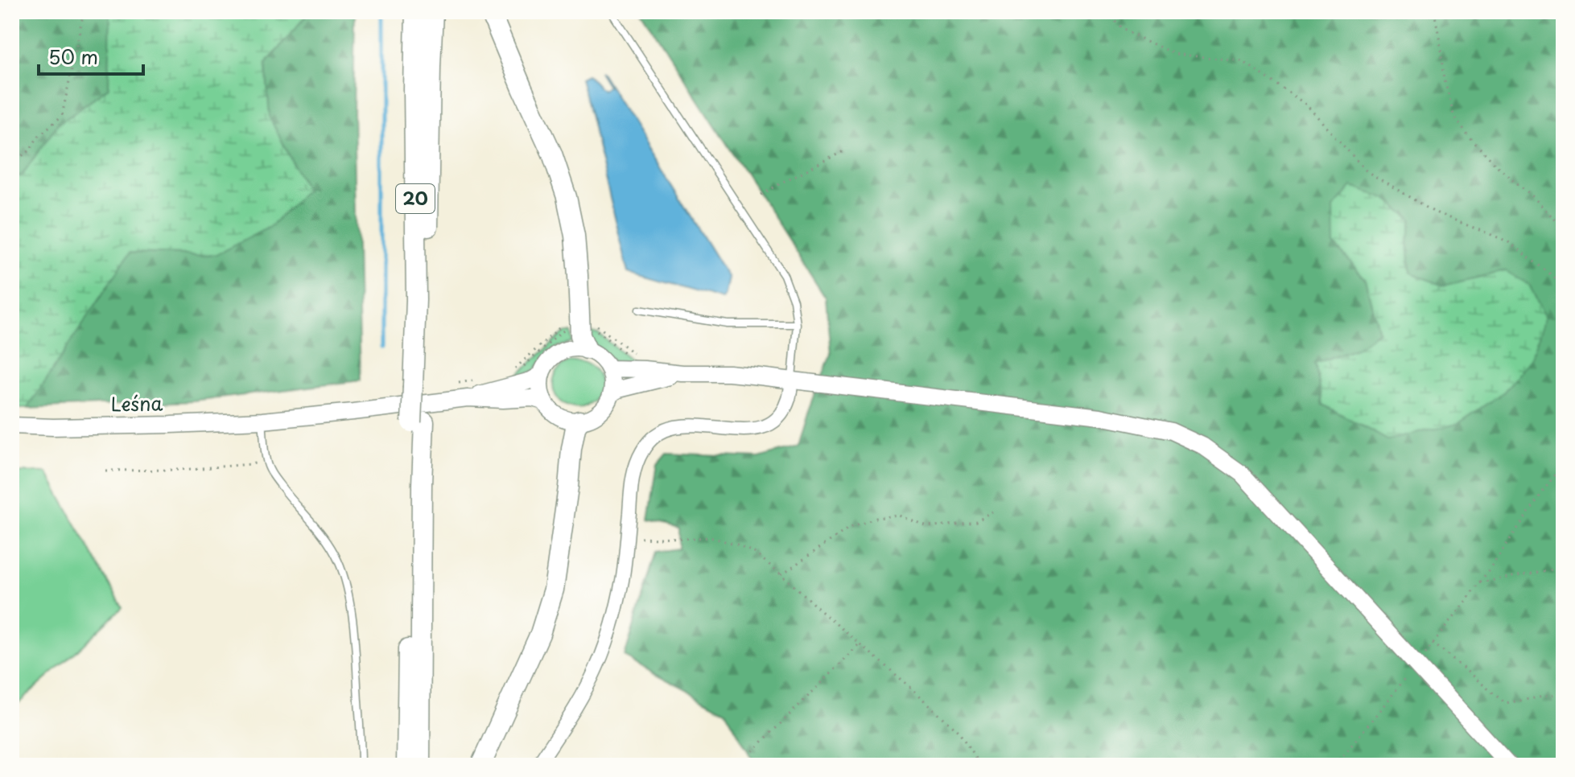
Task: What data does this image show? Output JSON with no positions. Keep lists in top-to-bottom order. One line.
{"streets":{"main road":["20"],"street":["Leśna"]},"scale_bar":"50 m"}
